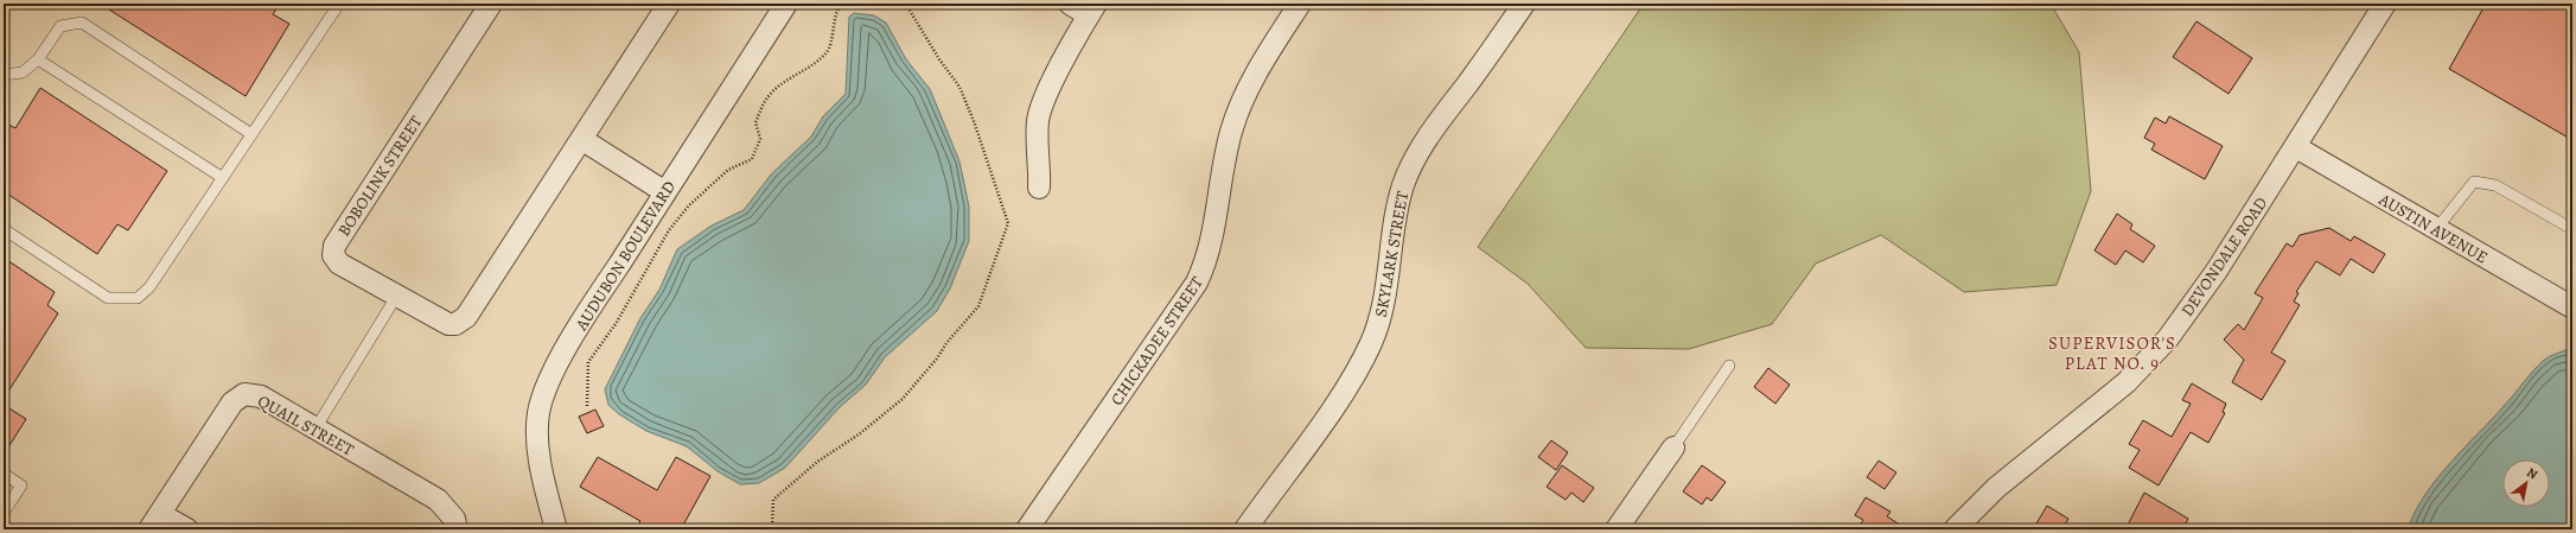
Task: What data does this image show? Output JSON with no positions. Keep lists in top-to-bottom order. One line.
{"streets":{"street":["BOBOLINK STREET","AUSTIN AVENUE","SKYLARK STREET","AUDUBON BOULEVARD","DEVONDALE ROAD","CHICKADEE STREET","QUAIL STREET"]},"crossings":[["AUSTIN AVENUE","DEVONDALE ROAD"]],"districts":["SUPERVISOR'S PLAT NO. 9"],"north":"top right"}
